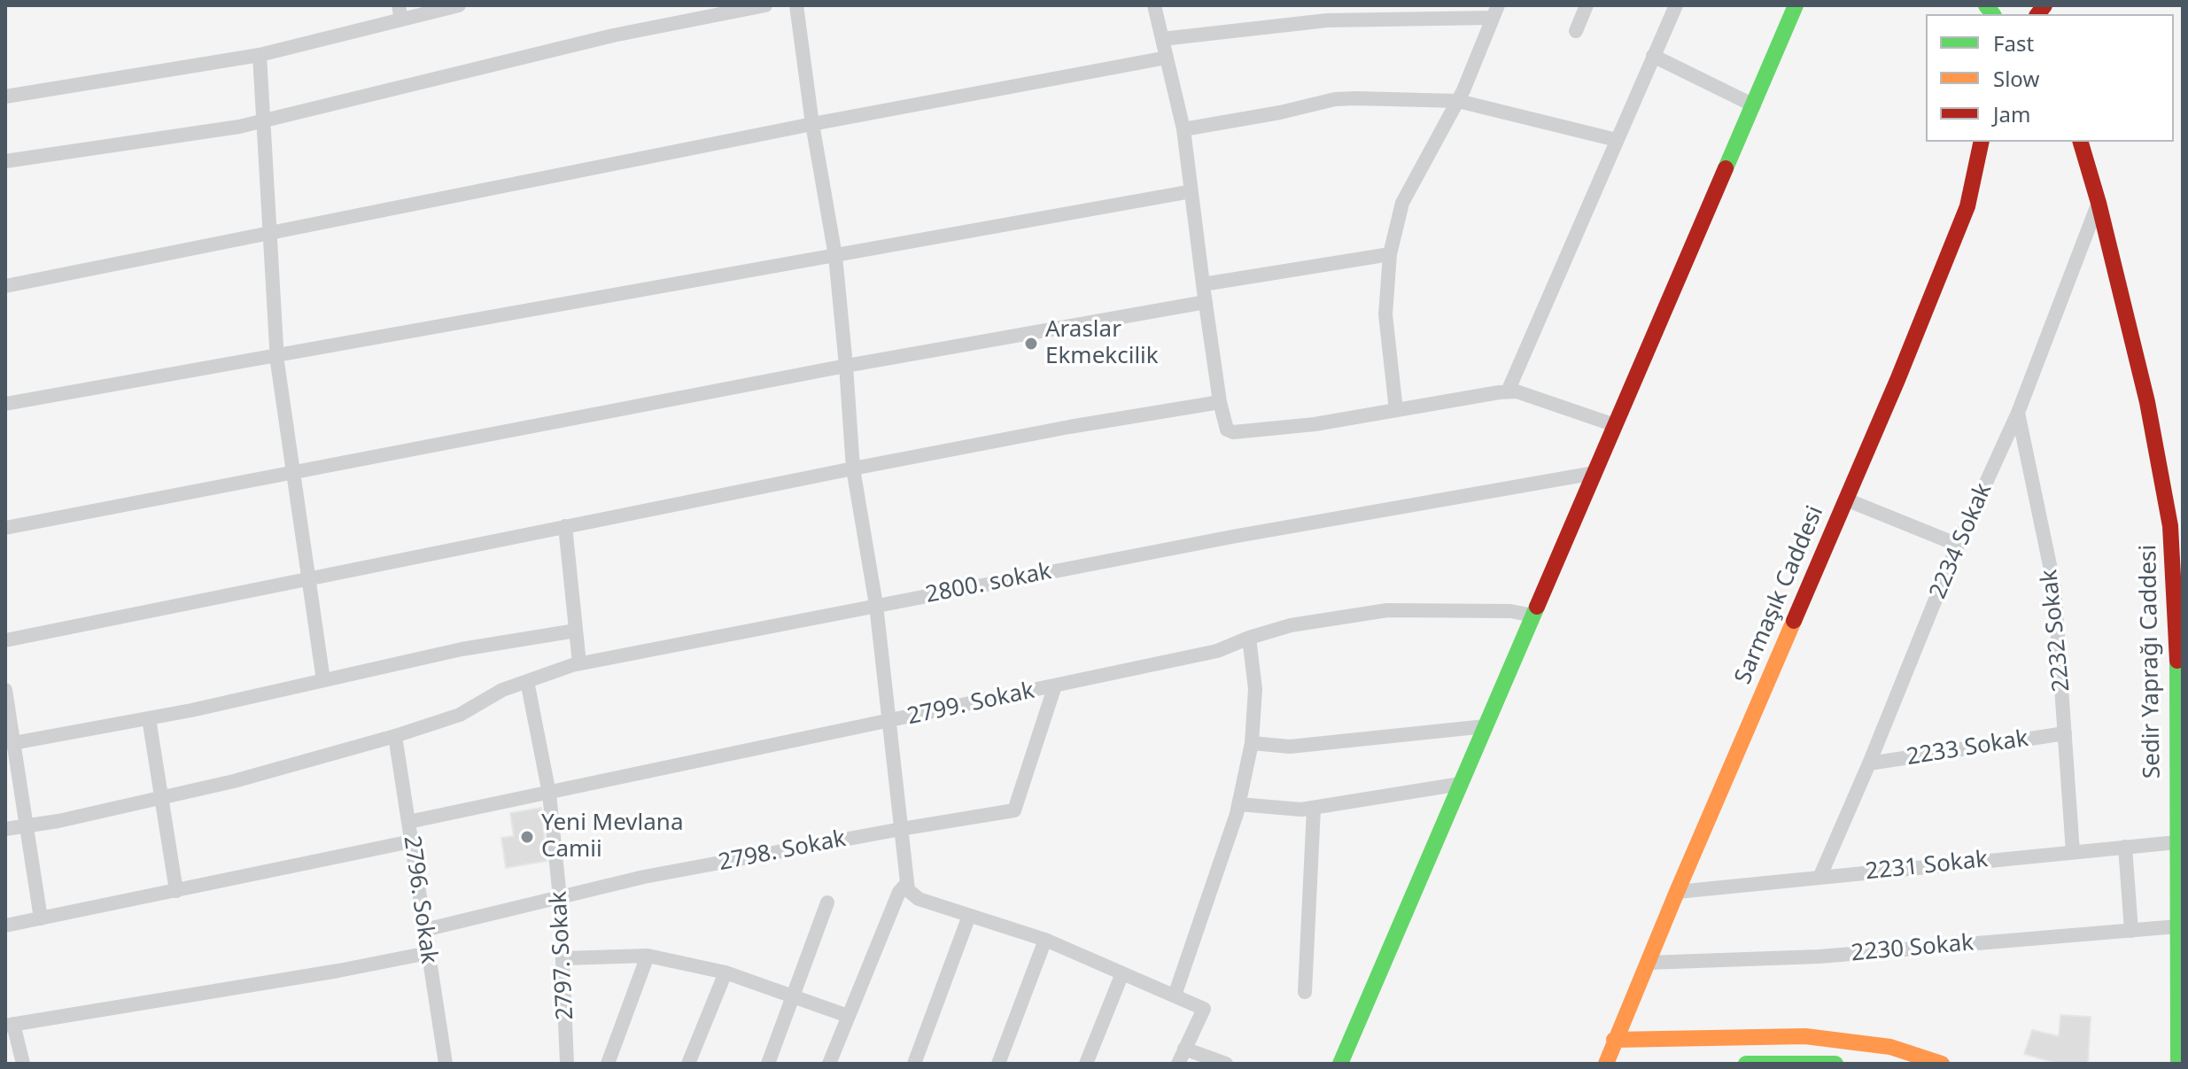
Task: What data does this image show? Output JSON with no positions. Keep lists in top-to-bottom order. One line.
{"streets":{"street":["2234 Sokak","2800. sokak","Sarmaşık Caddesi","2232 Sokak","Sedir Yaprağı Caddesi","2799. Sokak","2233 Sokak","2798. Sokak","2231 Sokak","2796. Sokak","2230 Sokak","2797. Sokak"]},"crossings":[["2234 Sokak","2232 Sokak"],["2234 Sokak","Sedir Yaprağı Caddesi"],["2234 Sokak","2233 Sokak"],["2234 Sokak","2231 Sokak"],["2800. sokak","2796. Sokak"],["2800. sokak","2797. Sokak"],["Sarmaşık Caddesi","2231 Sokak"],["Sarmaşık Caddesi","2230 Sokak"],["2232 Sokak","2233 Sokak"],["2232 Sokak","2231 Sokak"],["Sedir Yaprağı Caddesi","2231 Sokak"],["Sedir Yaprağı Caddesi","2230 Sokak"],["2799. Sokak","2798. Sokak"],["2799. Sokak","2796. Sokak"],["2799. Sokak","2797. Sokak"],["2798. Sokak","2796. Sokak"],["2798. Sokak","2797. Sokak"]],"places":["Araslar Ekmekcilik","Yeni Mevlana Camii"],"legend":["Fast","Slow","Jam"]}
